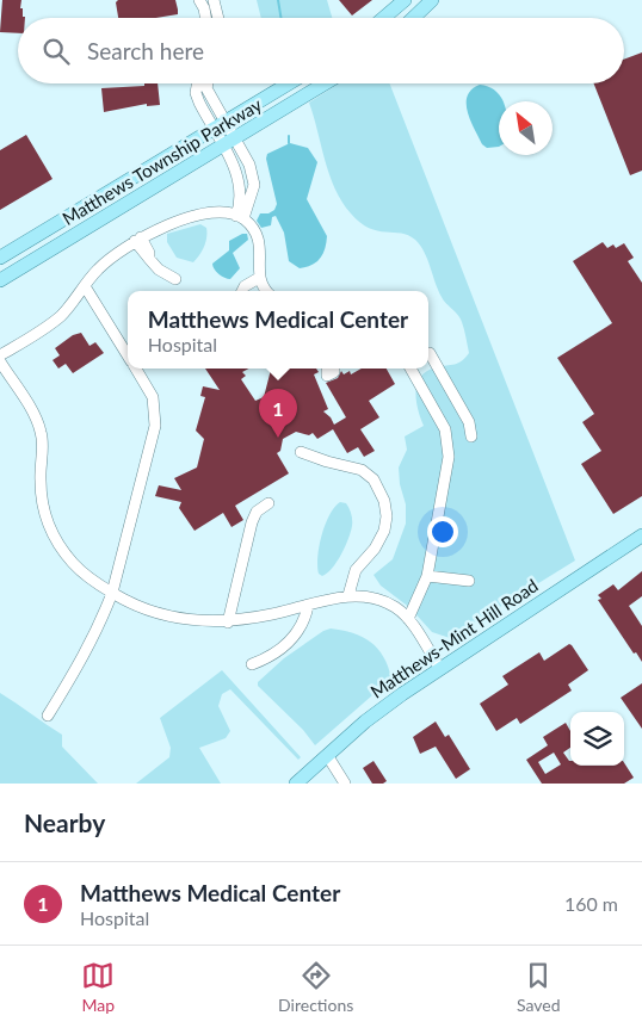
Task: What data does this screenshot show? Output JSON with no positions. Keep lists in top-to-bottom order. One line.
{"streets":{"main road":["Matthews Township Parkway","Matthews-Mint Hill Road"]},"north":"top left","page":{"search":"Search here","popup":["Matthews Medical Center","Hospital"],"pins":"1","heading":"Nearby","list":[{"mark":"1","name":"Matthews Medical Center","note":"Hospital","value":"160 m"}],"nav":["Map","Directions","Saved"]}}
